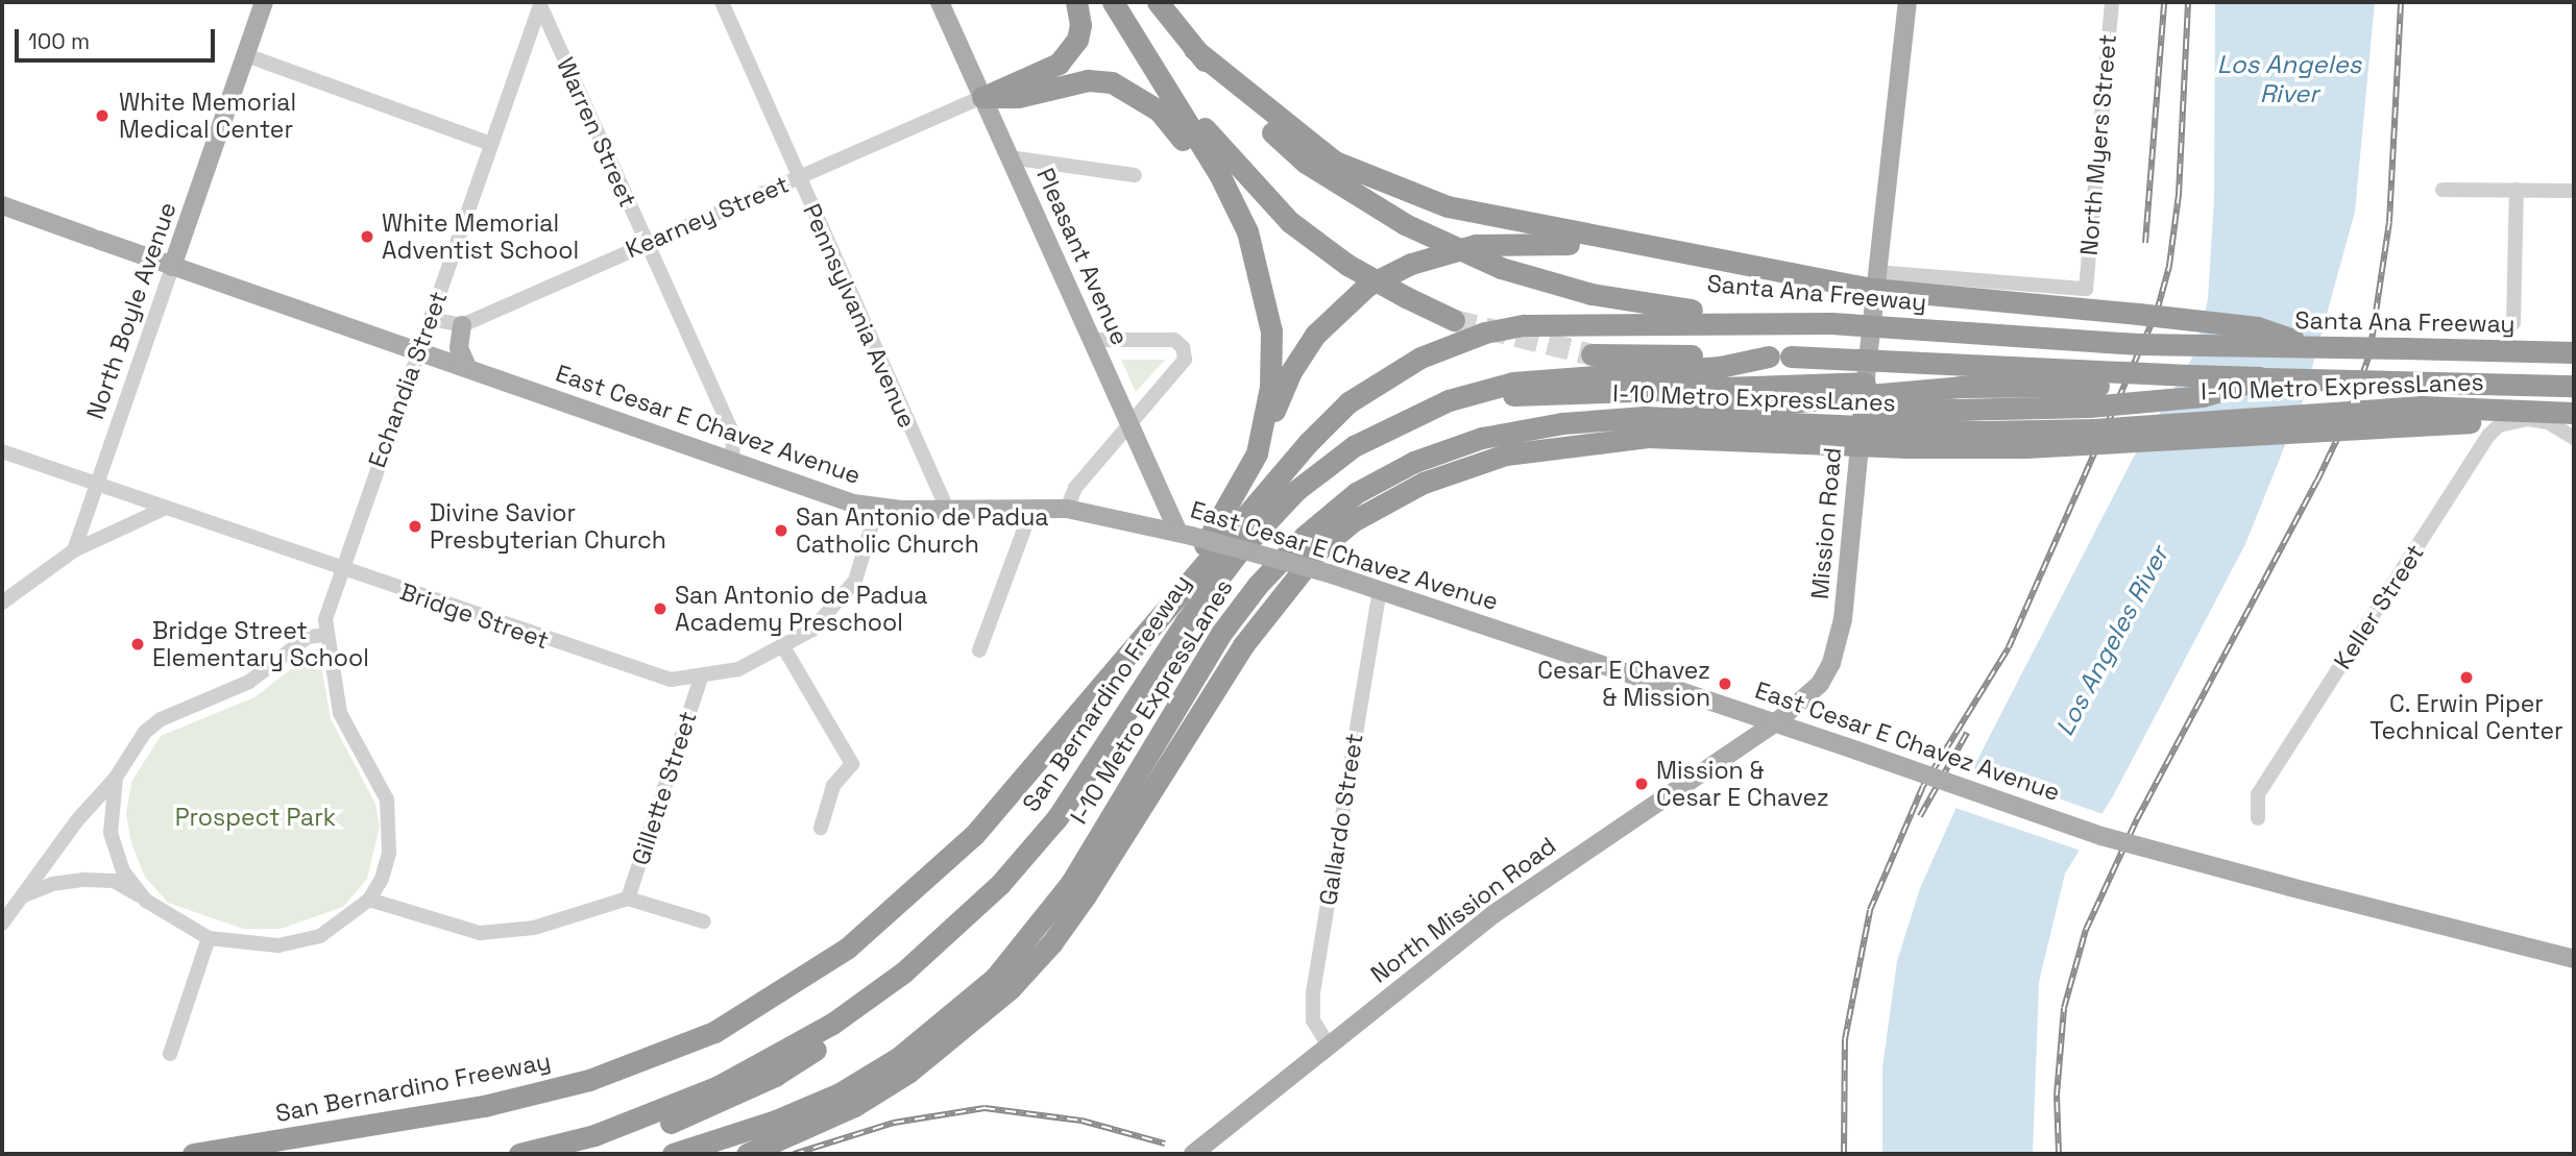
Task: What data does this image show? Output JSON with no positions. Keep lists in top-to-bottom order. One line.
{"streets":{"highway":["Santa Ana Freeway","I-10 Metro ExpressLanes","San Bernardino Freeway"],"main road":["Pleasant Avenue","North Boyle Avenue","East Cesar E Chavez Avenue","Mission Road","North Mission Road"],"street":["Warren Street","North Myers Street","Kearney Street","Pennsylvania Avenue","Echandia Street","Keller Street","Bridge Street","Gillette Street","Gallardo Street"]},"crossings":[["Warren Street","Kearney Street"],["Warren Street","Echandia Street"],["Warren Street","East Cesar E Chavez Avenue"],["North Myers Street","Mission Road"],["Kearney Street","Pleasant Avenue"],["Kearney Street","Pennsylvania Avenue"],["Pleasant Avenue","East Cesar E Chavez Avenue"],["North Boyle Avenue","East Cesar E Chavez Avenue"],["North Boyle Avenue","Bridge Street"],["Pennsylvania Avenue","East Cesar E Chavez Avenue"],["Echandia Street","East Cesar E Chavez Avenue"],["Echandia Street","Bridge Street"],["East Cesar E Chavez Avenue","Mission Road"],["East Cesar E Chavez Avenue","Bridge Street"],["East Cesar E Chavez Avenue","Gallardo Street"],["East Cesar E Chavez Avenue","North Mission Road"],["Mission Road","North Mission Road"],["Bridge Street","Gillette Street"],["Gallardo Street","North Mission Road"]],"water":["Los Angeles River"],"parks":["Prospect Park"],"places":["White Memorial Medical Center","White Memorial Adventist School","Divine Savior Presbyterian Church","San Antonio de Padua Catholic Church","San Antonio de Padua Academy Preschool","Bridge Street Elementary School","C. Erwin Piper Technical Center","Cesar E Chavez & Mission","Mission & Cesar E Chavez"],"scale_bar":"100 m"}
